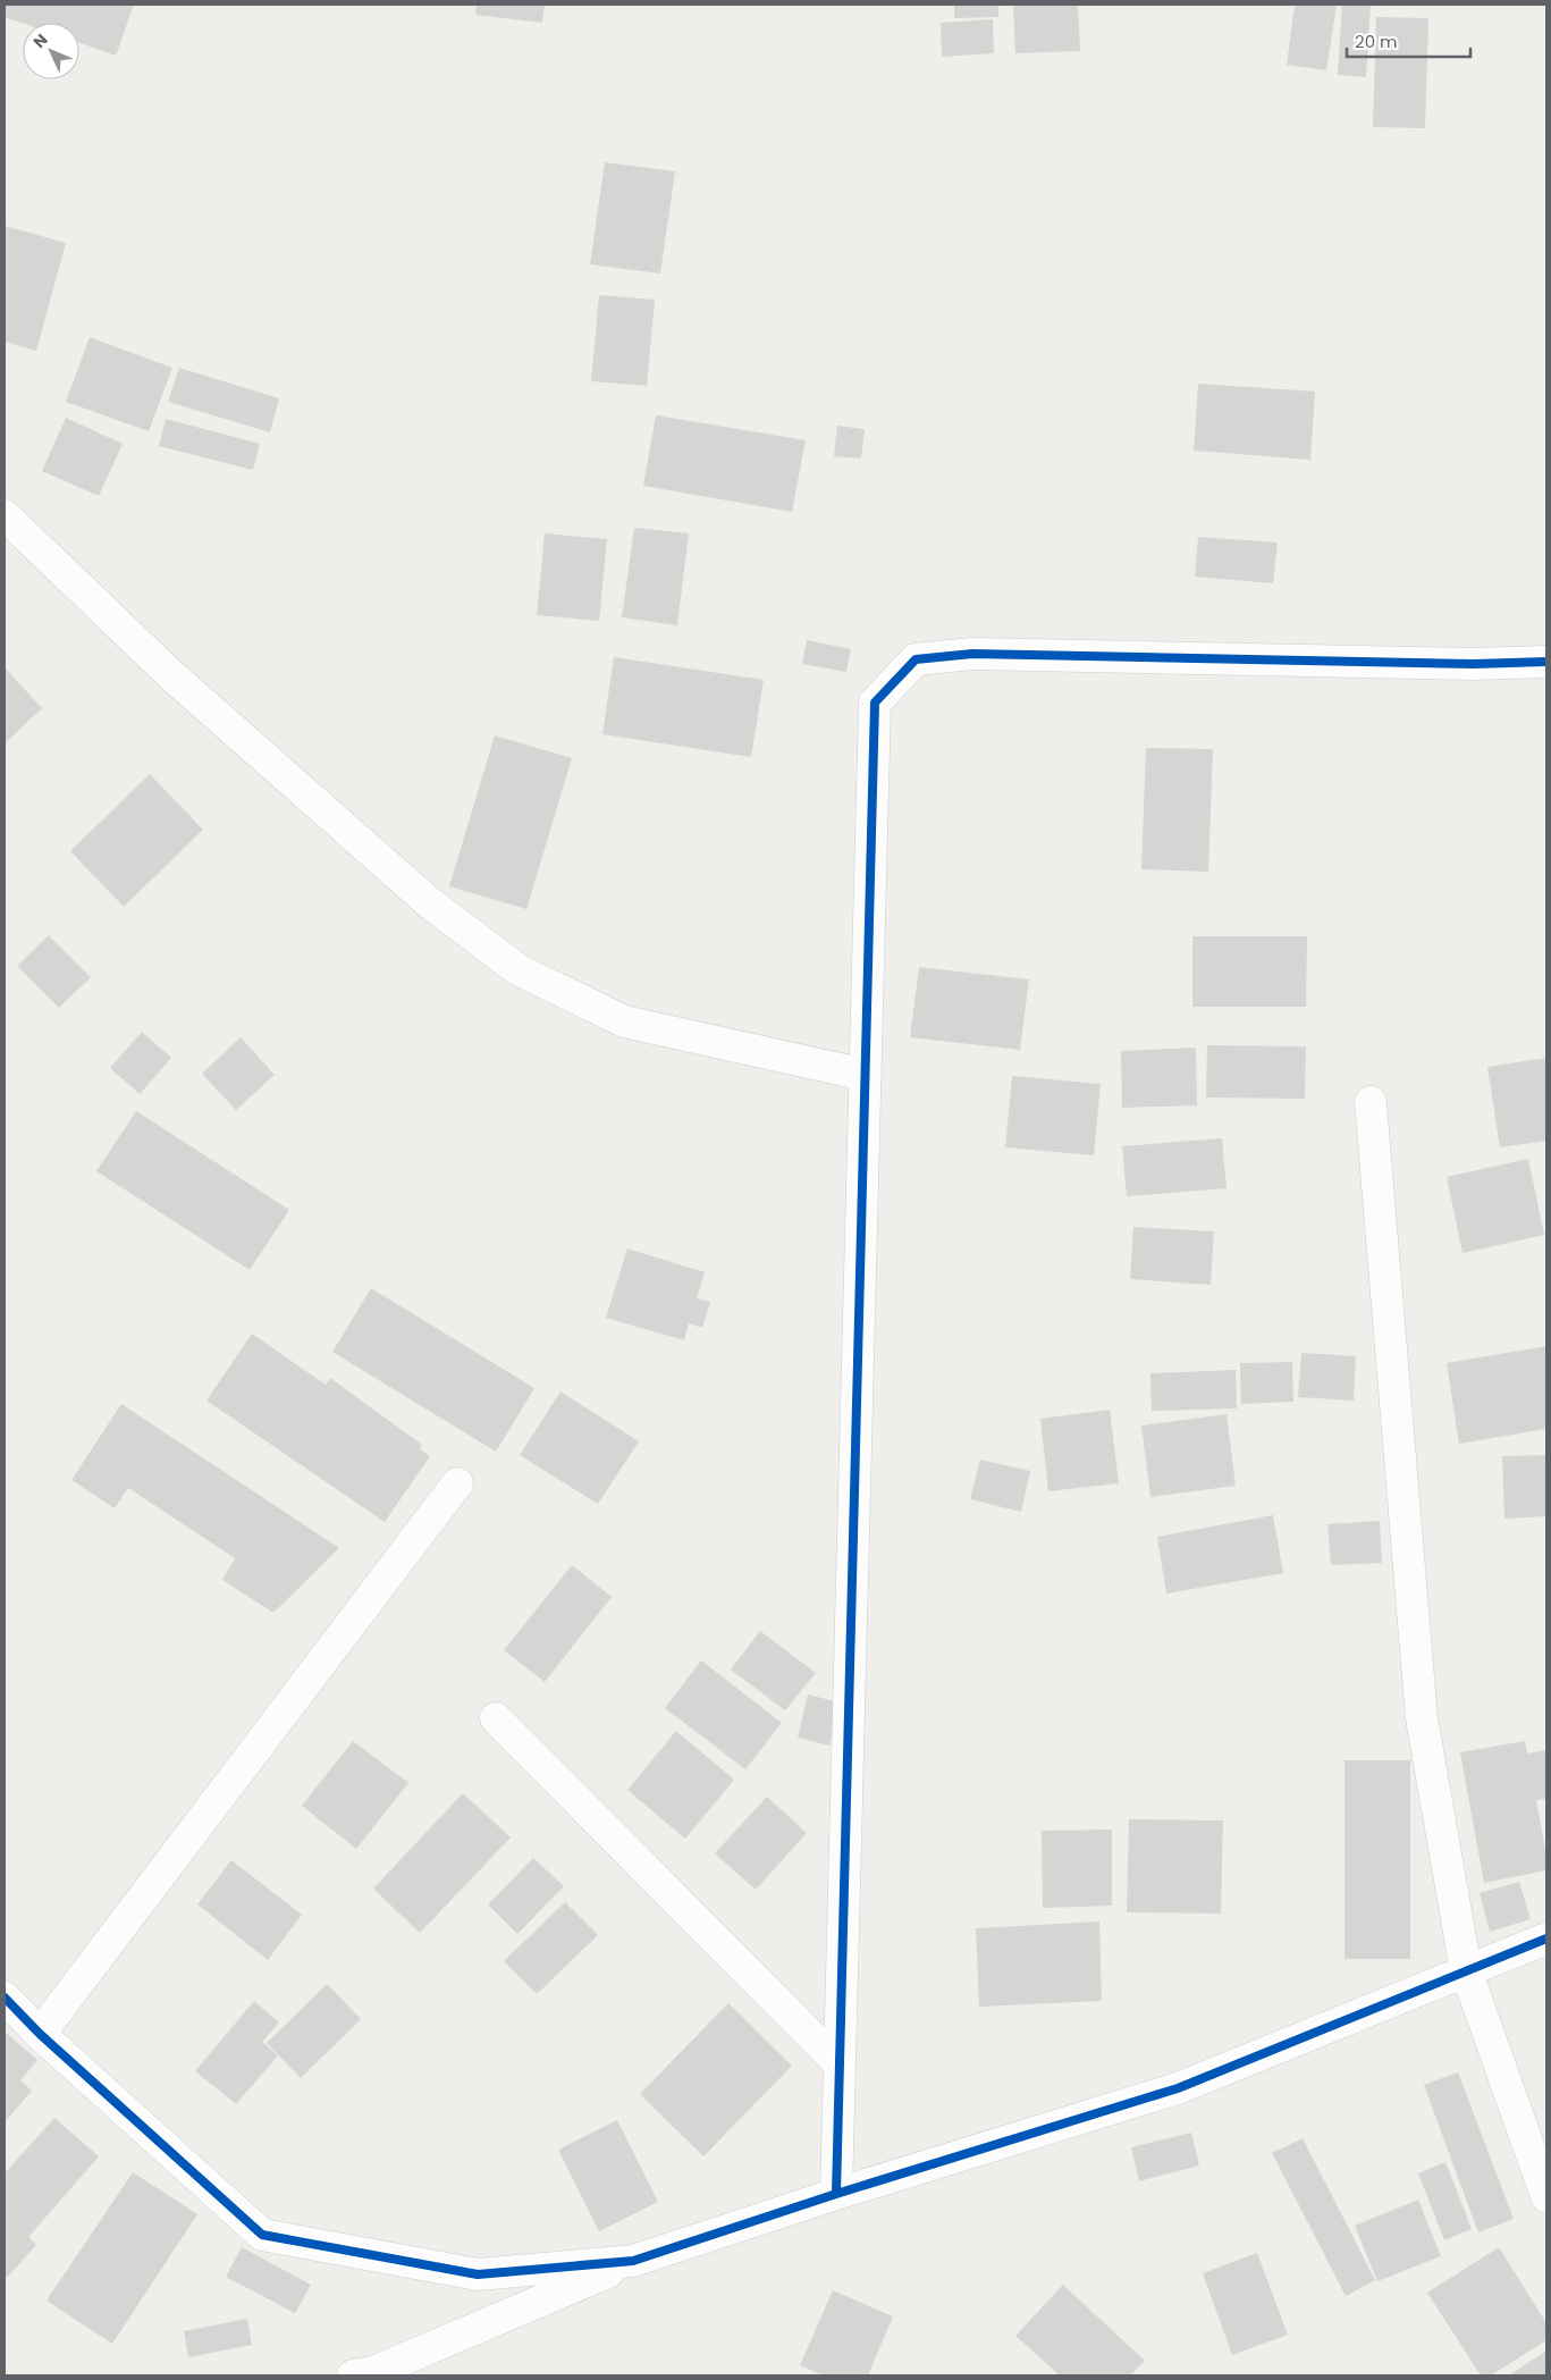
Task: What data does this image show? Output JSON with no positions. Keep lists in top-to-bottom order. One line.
{"scale_bar":"20 m","north":"top left"}
